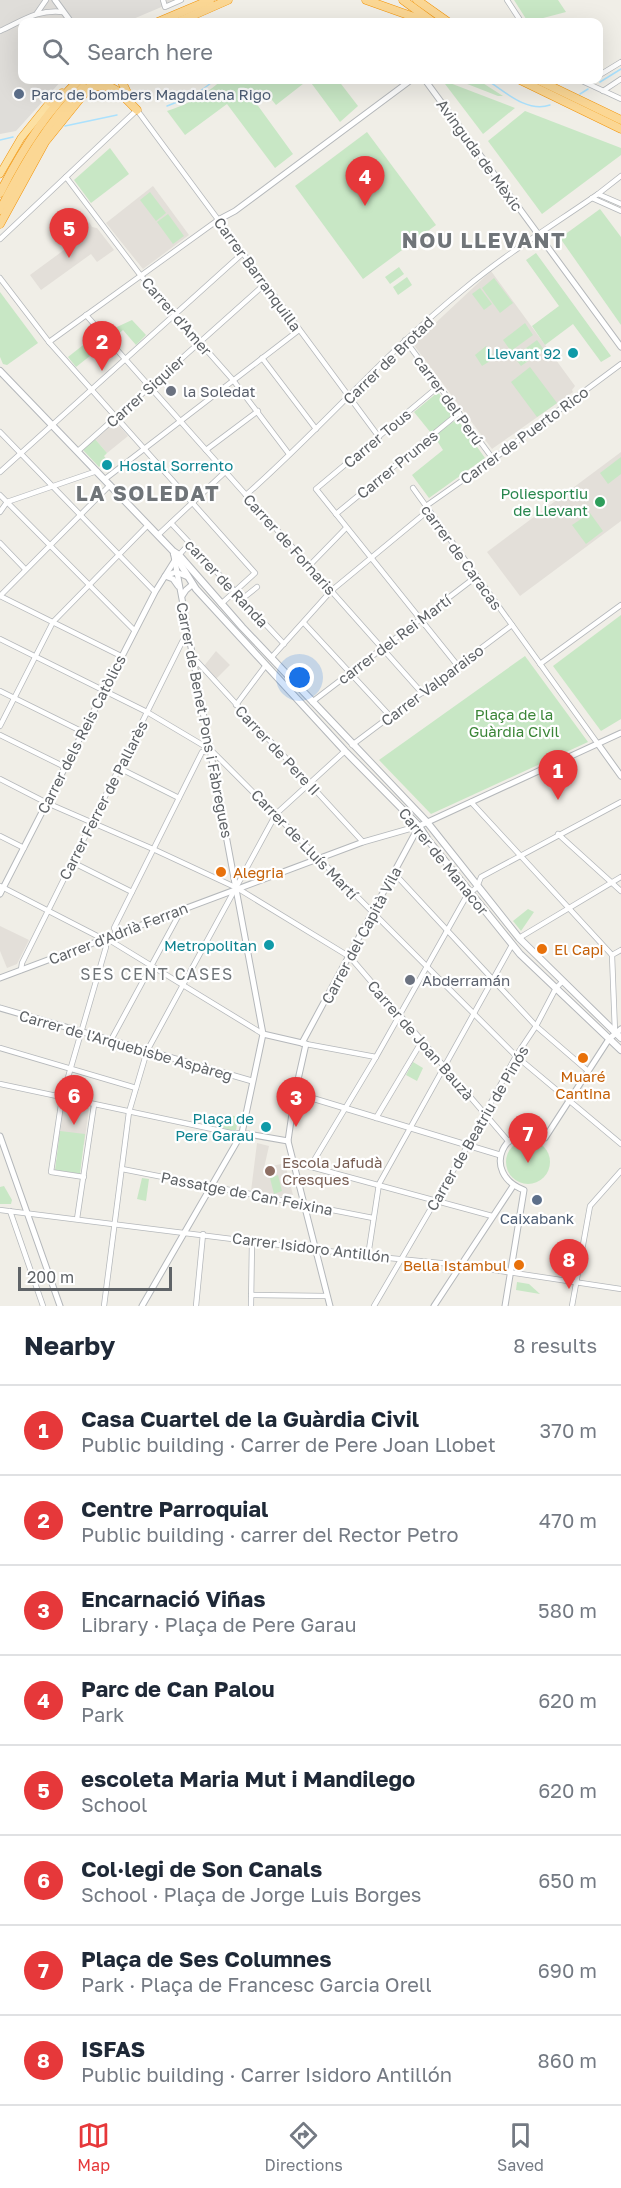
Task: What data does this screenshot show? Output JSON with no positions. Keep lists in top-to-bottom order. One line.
{"streets":{"main road":["Carrer de Manacor"],"street":["Avinguda de Mèxic","Carrer Barranquilla","Carrer d'Amer","Carrer de Brotad","Carrer Siquier","carrer del Perú","Carrer de Puerto Rico","Carrer Tous","Carrer Prunes","Carrer de Fornaris","carrer de Caracas","carrer de Randa","carrer del Rei Martí","Carrer Valparaiso","Carrer de Benet Pons i Fàbregues","Carrer dels Reis Catòlics","Carrer de Pere II","Carrer Ferrer de Pallarès","Carrer de Lluís Martí","Carrer d'Adrià Ferran","Carrer del Capità Vila","Carrer de Joan Bauzà","Carrer de l'Arquebisbe Aspàreg","Carrer de Beatriu de Pinós","Passatge de Can Feixina","Carrer Isidoro Antillón"]},"crossings":[["Avinguda de Mèxic","Carrer de Brotad"],["Carrer Barranquilla","Carrer de Brotad"],["Carrer Barranquilla","Carrer Siquier"],["Carrer Barranquilla","Carrer Tous"],["Carrer d'Amer","Carrer de Brotad"],["Carrer d'Amer","Carrer Siquier"],["Carrer de Brotad","carrer del Perú"],["Carrer de Brotad","Carrer de Fornaris"],["Carrer Siquier","Carrer de Fornaris"],["Carrer Siquier","Carrer de Manacor"],["carrer del Perú","Carrer de Puerto Rico"],["carrer del Perú","Carrer Tous"],["carrer del Perú","Carrer Prunes"],["Carrer de Puerto Rico","Carrer de Fornaris"],["Carrer de Puerto Rico","carrer de Caracas"],["Carrer de Puerto Rico","carrer de Randa"],["Carrer de Puerto Rico","Carrer de Manacor"],["Carrer Tous","Carrer Prunes"],["Carrer de Fornaris","carrer del Rei Martí"],["Carrer de Fornaris","Carrer Valparaiso"],["carrer de Caracas","carrer del Rei Martí"],["carrer de Caracas","Carrer Valparaiso"],["carrer de Caracas","Carrer d'Adrià Ferran"],["carrer del Rei Martí","Carrer de Manacor"],["Carrer Valparaiso","Carrer de Manacor"],["Carrer de Benet Pons i Fàbregues","Carrer dels Reis Catòlics"],["Carrer de Benet Pons i Fàbregues","Carrer de Pere II"],["Carrer de Benet Pons i Fàbregues","Carrer Ferrer de Pallarès"],["Carrer de Benet Pons i Fàbregues","Carrer de Lluís Martí"],["Carrer de Benet Pons i Fàbregues","Carrer de Manacor"],["Carrer de Benet Pons i Fàbregues","Carrer d'Adrià Ferran"],["Carrer de Benet Pons i Fàbregues","Carrer de Joan Bauzà"],["Carrer dels Reis Catòlics","Carrer de Lluís Martí"],["Carrer dels Reis Catòlics","Carrer de Manacor"],["Carrer dels Reis Catòlics","Carrer de Joan Bauzà"],["Carrer de Pere II","Carrer d'Adrià Ferran"],["Carrer Ferrer de Pallarès","Carrer de Lluís Martí"],["Carrer Ferrer de Pallarès","Carrer d'Adrià Ferran"],["Carrer Ferrer de Pallarès","Carrer de Joan Bauzà"],["Carrer de Lluís Martí","Carrer d'Adrià Ferran"],["Carrer de Lluís Martí","Carrer del Capità Vila"],["Carrer de Lluís Martí","Carrer de Beatriu de Pinós"],["Carrer de Manacor","Carrer d'Adrià Ferran"],["Carrer de Manacor","Carrer del Capità Vila"],["Carrer de Manacor","Carrer de Beatriu de Pinós"],["Carrer d'Adrià Ferran","Carrer del Capità Vila"],["Carrer d'Adrià Ferran","Carrer de Joan Bauzà"],["Carrer del Capità Vila","Carrer de Joan Bauzà"],["Carrer de Joan Bauzà","Carrer de Beatriu de Pinós"],["Carrer de Beatriu de Pinós","Carrer Isidoro Antillón"]],"districts":["NOU LLEVANT","LA SOLEDAT","SES CENT CASES"],"parks":["Plaça de la Guàrdia Civil"],"places":["Parc de bombers Magdalena Rigo","Llevant 92","la Soledat","Hostal Sorrento","Poliesportiu de Llevant","Alegria","Metropolitan","El Capi","Abderramán","Muaré Cantina","Plaça de Pere Garau","Escola Jafudà Cresques","Caixabank","Bella Istambul"],"scale_bar":"200 m","page":{"search":"Search here","pins":["4","5","2","1","6","3","7","8"],"scale":"200 m","heading":["Nearby","8 results"],"list":[{"mark":"1","name":"Casa Cuartel de la Guàrdia Civil","note":"Public building · Carrer de Pere Joan Llobet","value":"370 m"},{"mark":"2","name":"Centre Parroquial","note":"Public building · carrer del Rector Petro","value":"470 m"},{"mark":"3","name":"Encarnació Viñas","note":"Library · Plaça de Pere Garau","value":"580 m"},{"mark":"4","name":"Parc de Can Palou","note":"Park","value":"620 m"},{"mark":"5","name":"escoleta Maria Mut i Mandilego","note":"School","value":"620 m"},{"mark":"6","name":"Col·legi de Son Canals","note":"School · Plaça de Jorge Luis Borges","value":"650 m"},{"mark":"7","name":"Plaça de Ses Columnes","note":"Park · Plaça de Francesc Garcia Orell","value":"690 m"},{"mark":"8","name":"ISFAS","note":"Public building · Carrer Isidoro Antillón","value":"860 m"}],"nav":["Map","Directions","Saved"]}}
